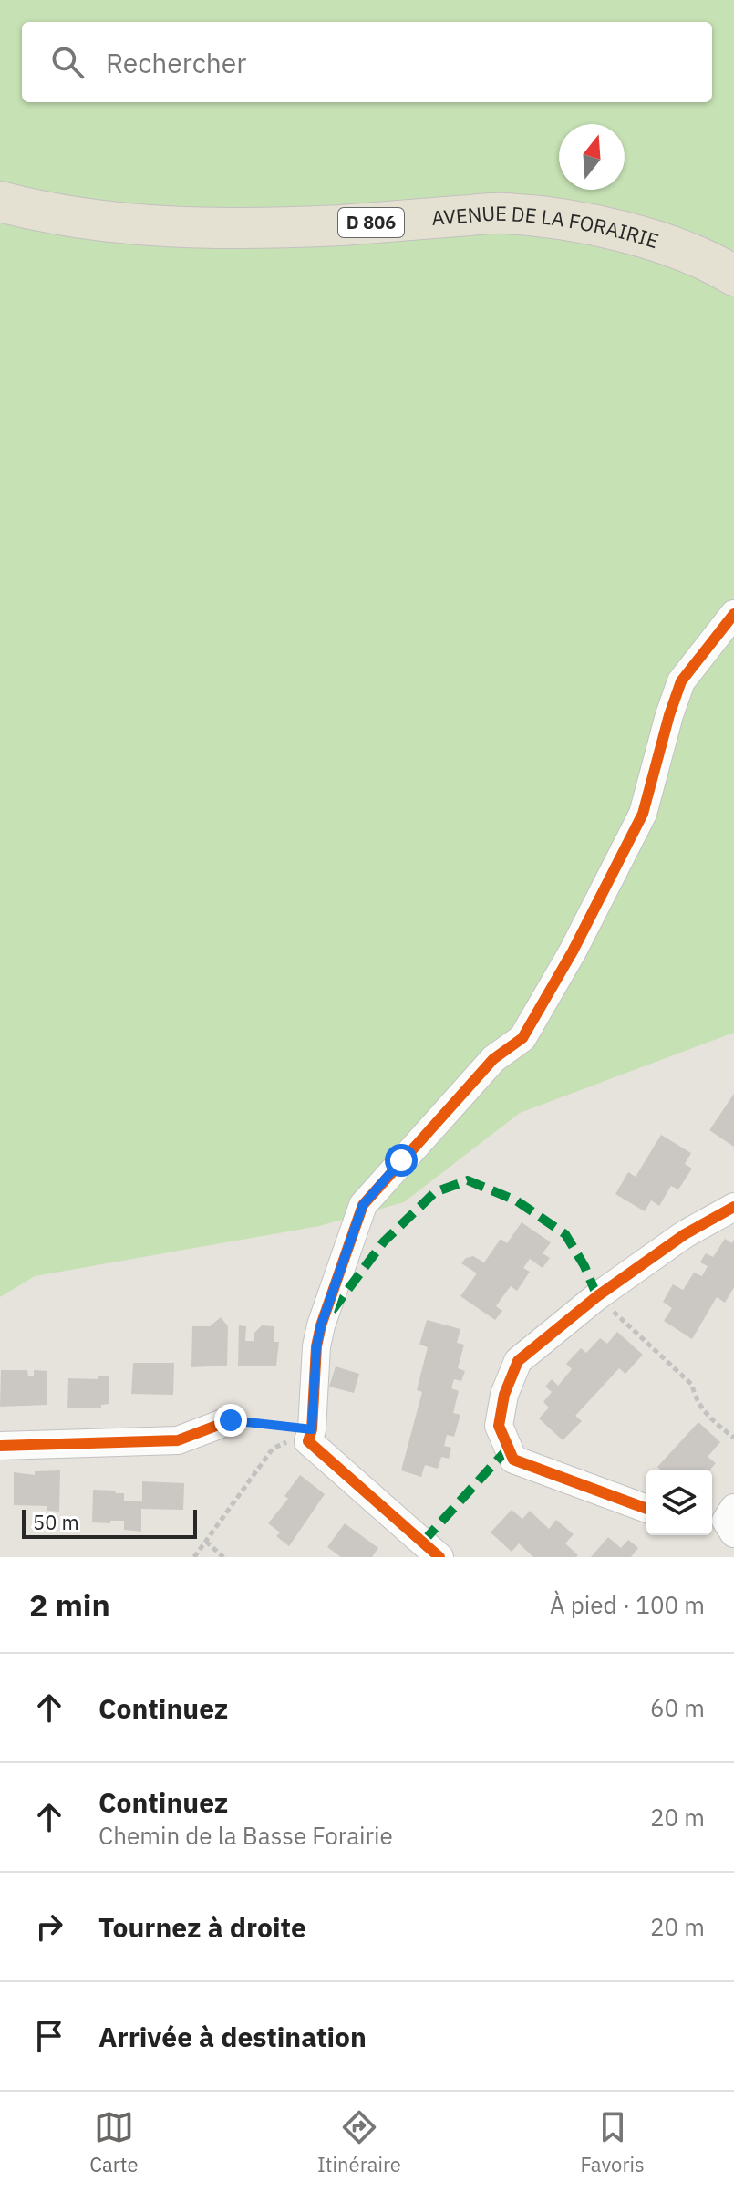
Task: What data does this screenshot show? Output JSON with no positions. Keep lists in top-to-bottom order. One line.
{"streets":{"main road":["D 806","AVENUE DE LA FORAIRIE"]},"scale_bar":"50 m","north":"top","page":{"search":"Rechercher","scale":"50 m","heading":["2 min","À pied · 100 m"],"list":[["Continuez","60 m"],["Continuez","Chemin de la Basse Forairie","20 m"],["Tournez à droite","20 m"],"Arrivée à destination"],"nav":["Carte","Itinéraire","Favoris"]}}
